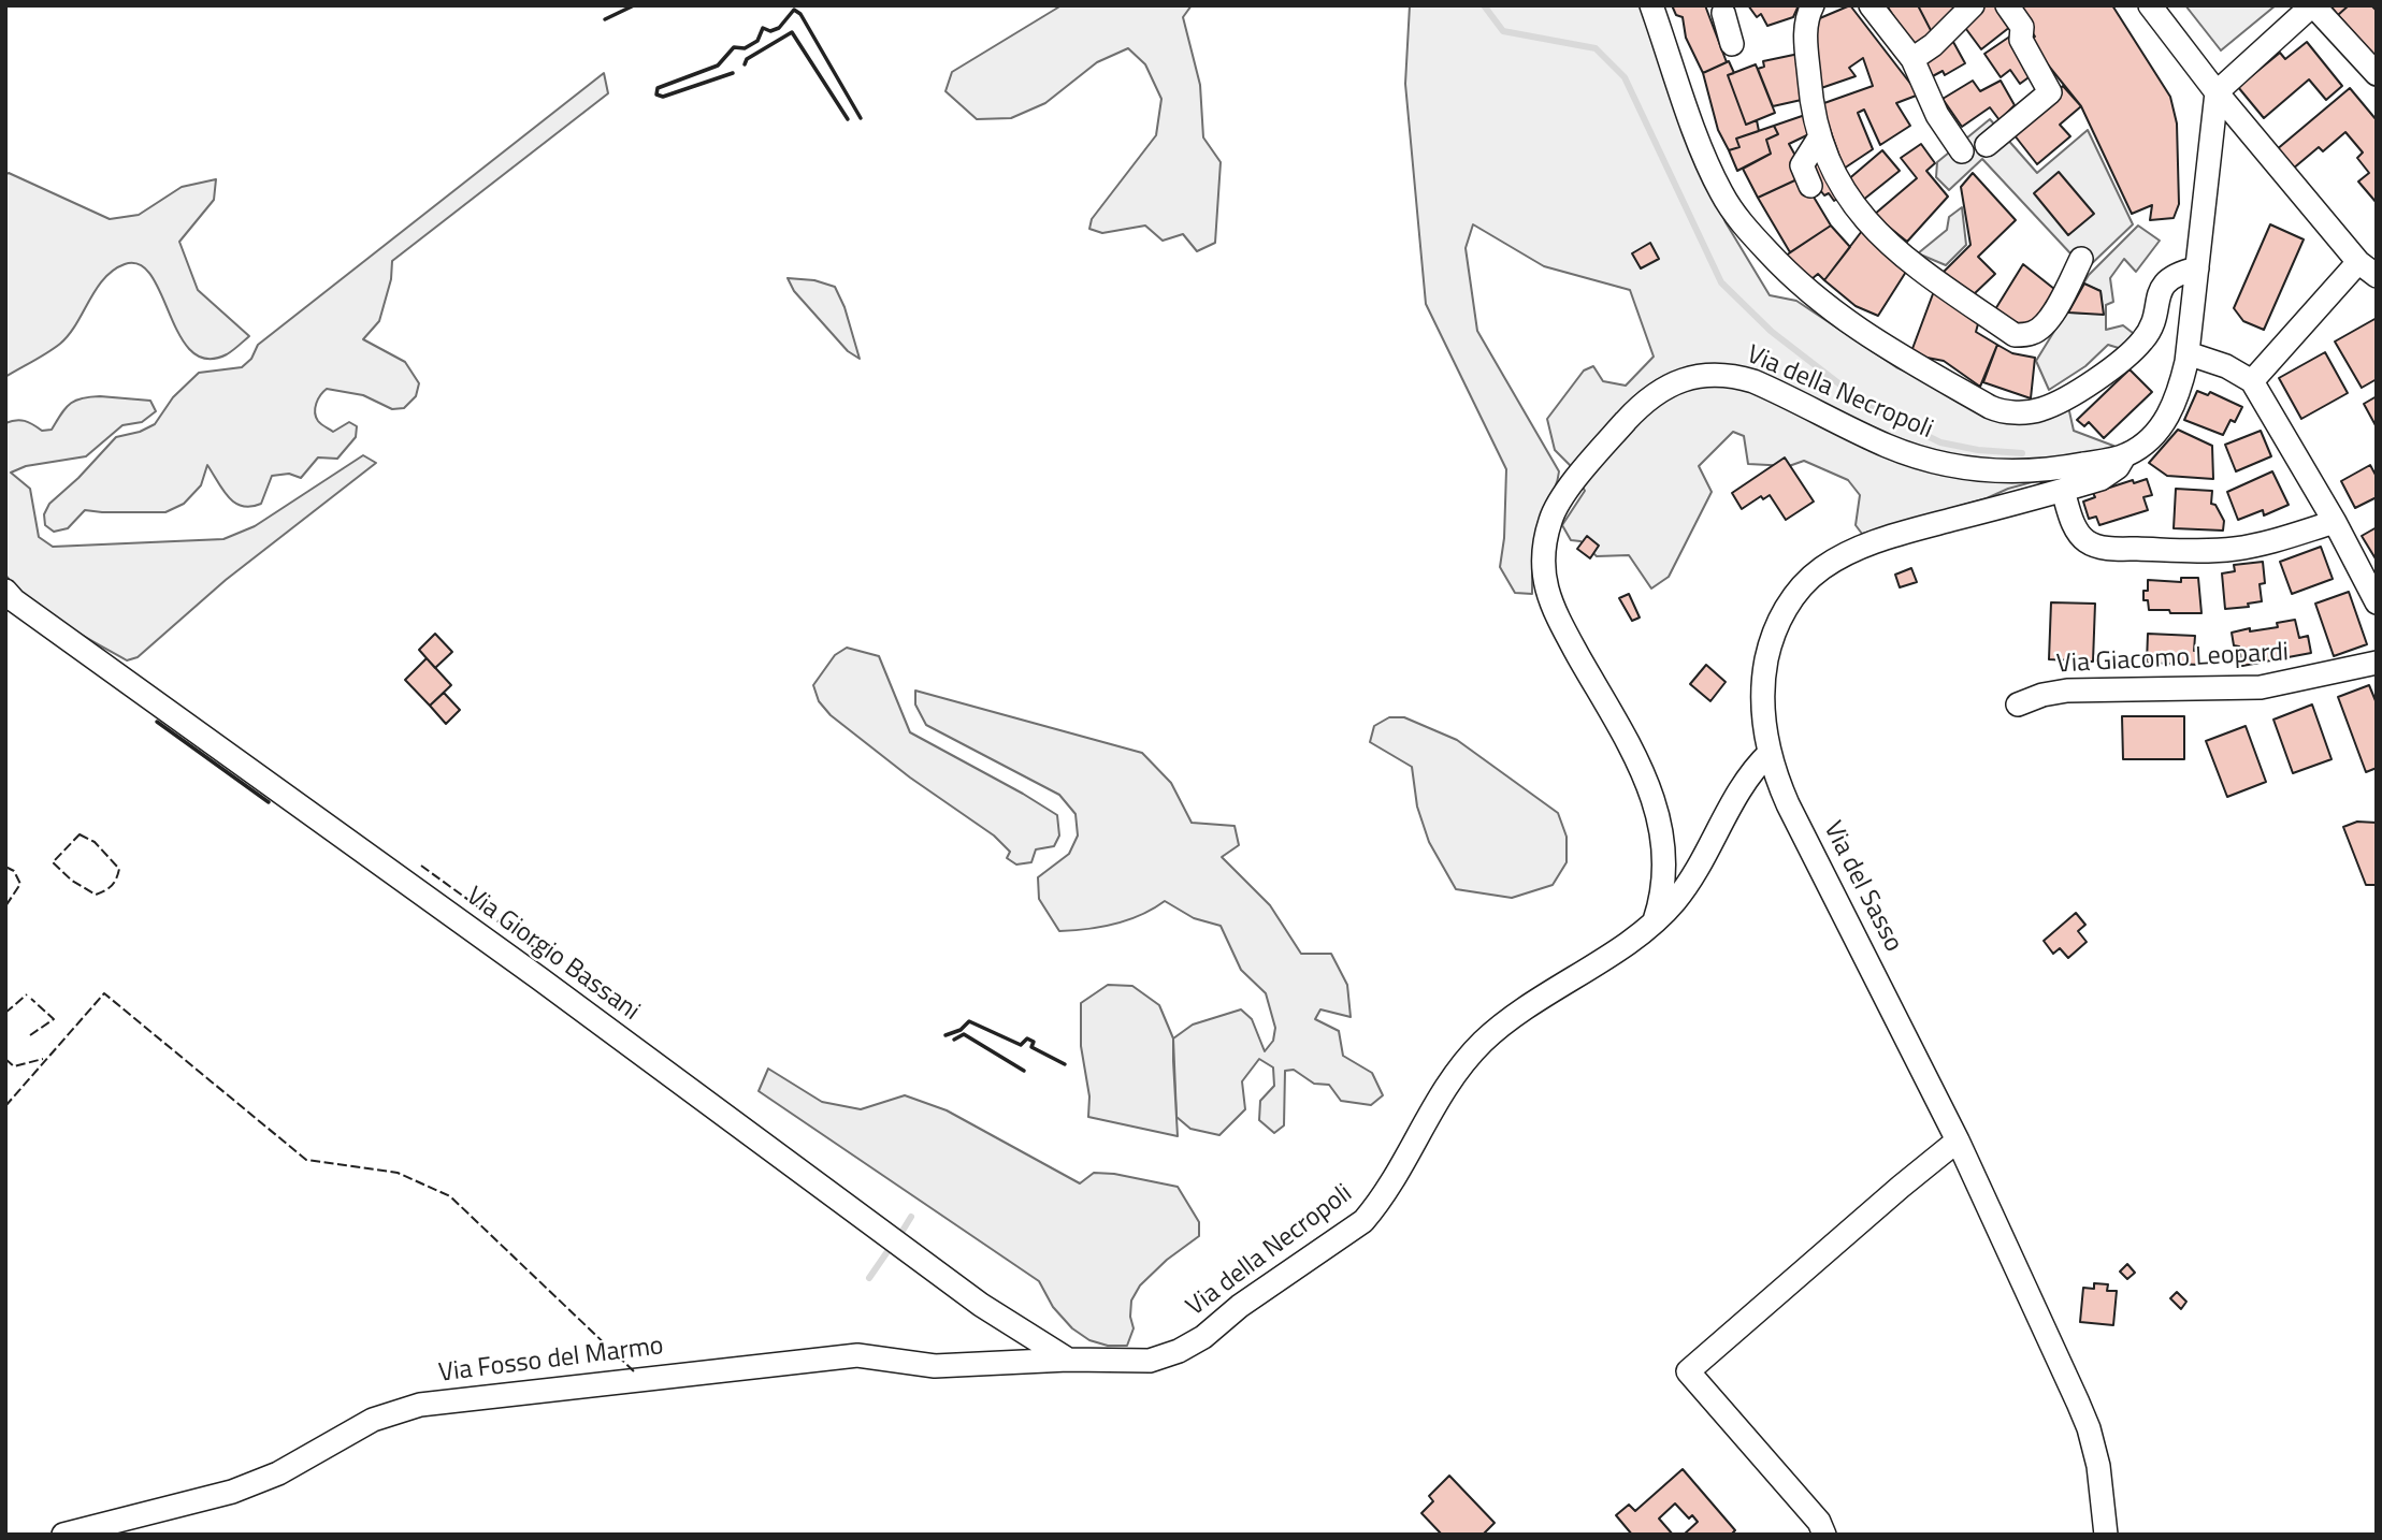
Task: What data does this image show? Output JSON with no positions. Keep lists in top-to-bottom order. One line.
{"streets":{"street":["Via della Necropoli","Via Giacomo Leopardi","Via del Sasso","Via Giorgio Bassani","Via Fosso del Marmo"]},"crossings":[["Via della Necropoli","Via del Sasso"],["Via della Necropoli","Via Giorgio Bassani"],["Via della Necropoli","Via Fosso del Marmo"],["Via Giorgio Bassani","Via Fosso del Marmo"]]}
